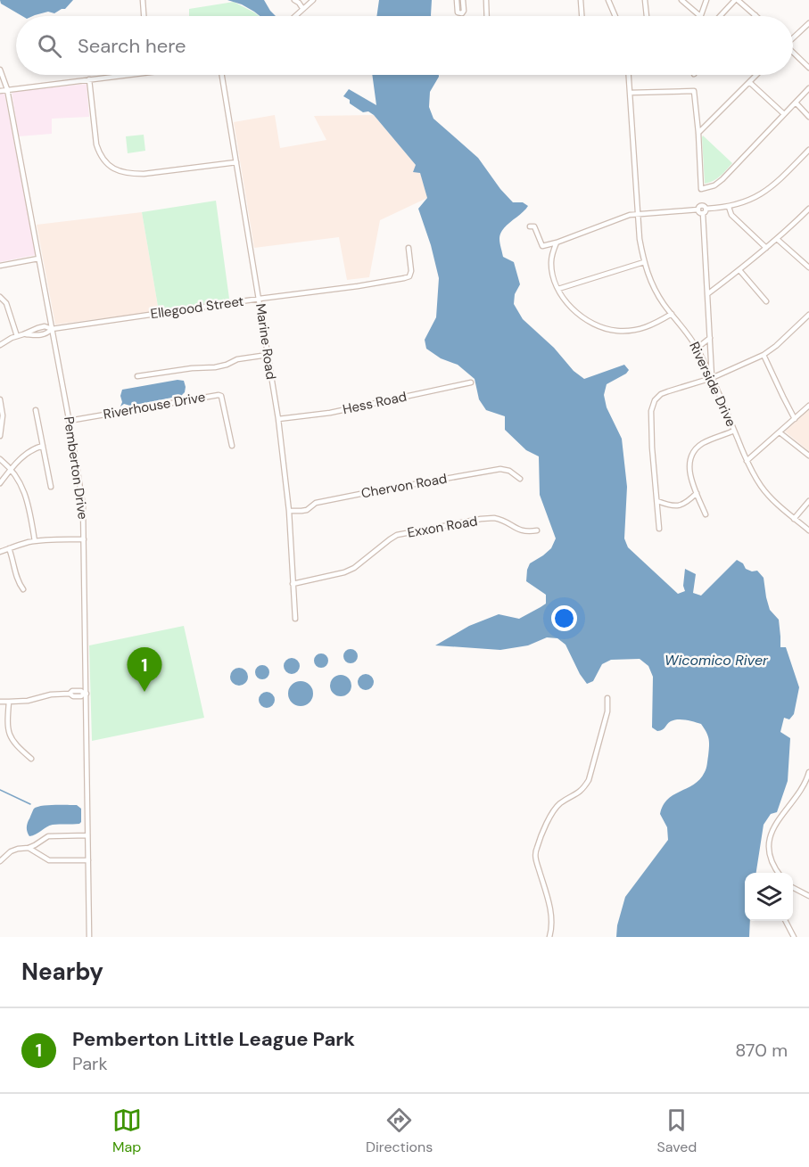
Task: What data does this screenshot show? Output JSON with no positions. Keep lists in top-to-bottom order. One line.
{"streets":{"street":["Ellegood Street","Marine Road","Riverside Drive","Hess Road","Riverhouse Drive","Pemberton Drive","Chervon Road","Exxon Road"]},"crossings":[["Ellegood Street","Marine Road"],["Ellegood Street","Pemberton Drive"],["Marine Road","Hess Road"],["Marine Road","Chervon Road"],["Marine Road","Exxon Road"],["Riverhouse Drive","Pemberton Drive"]],"water":["Wicomico River"],"page":{"search":"Search here","pins":"1","heading":"Nearby","list":[{"mark":"1","name":"Pemberton Little League Park","note":"Park","value":"870 m"}],"nav":["Map","Directions","Saved"]}}
